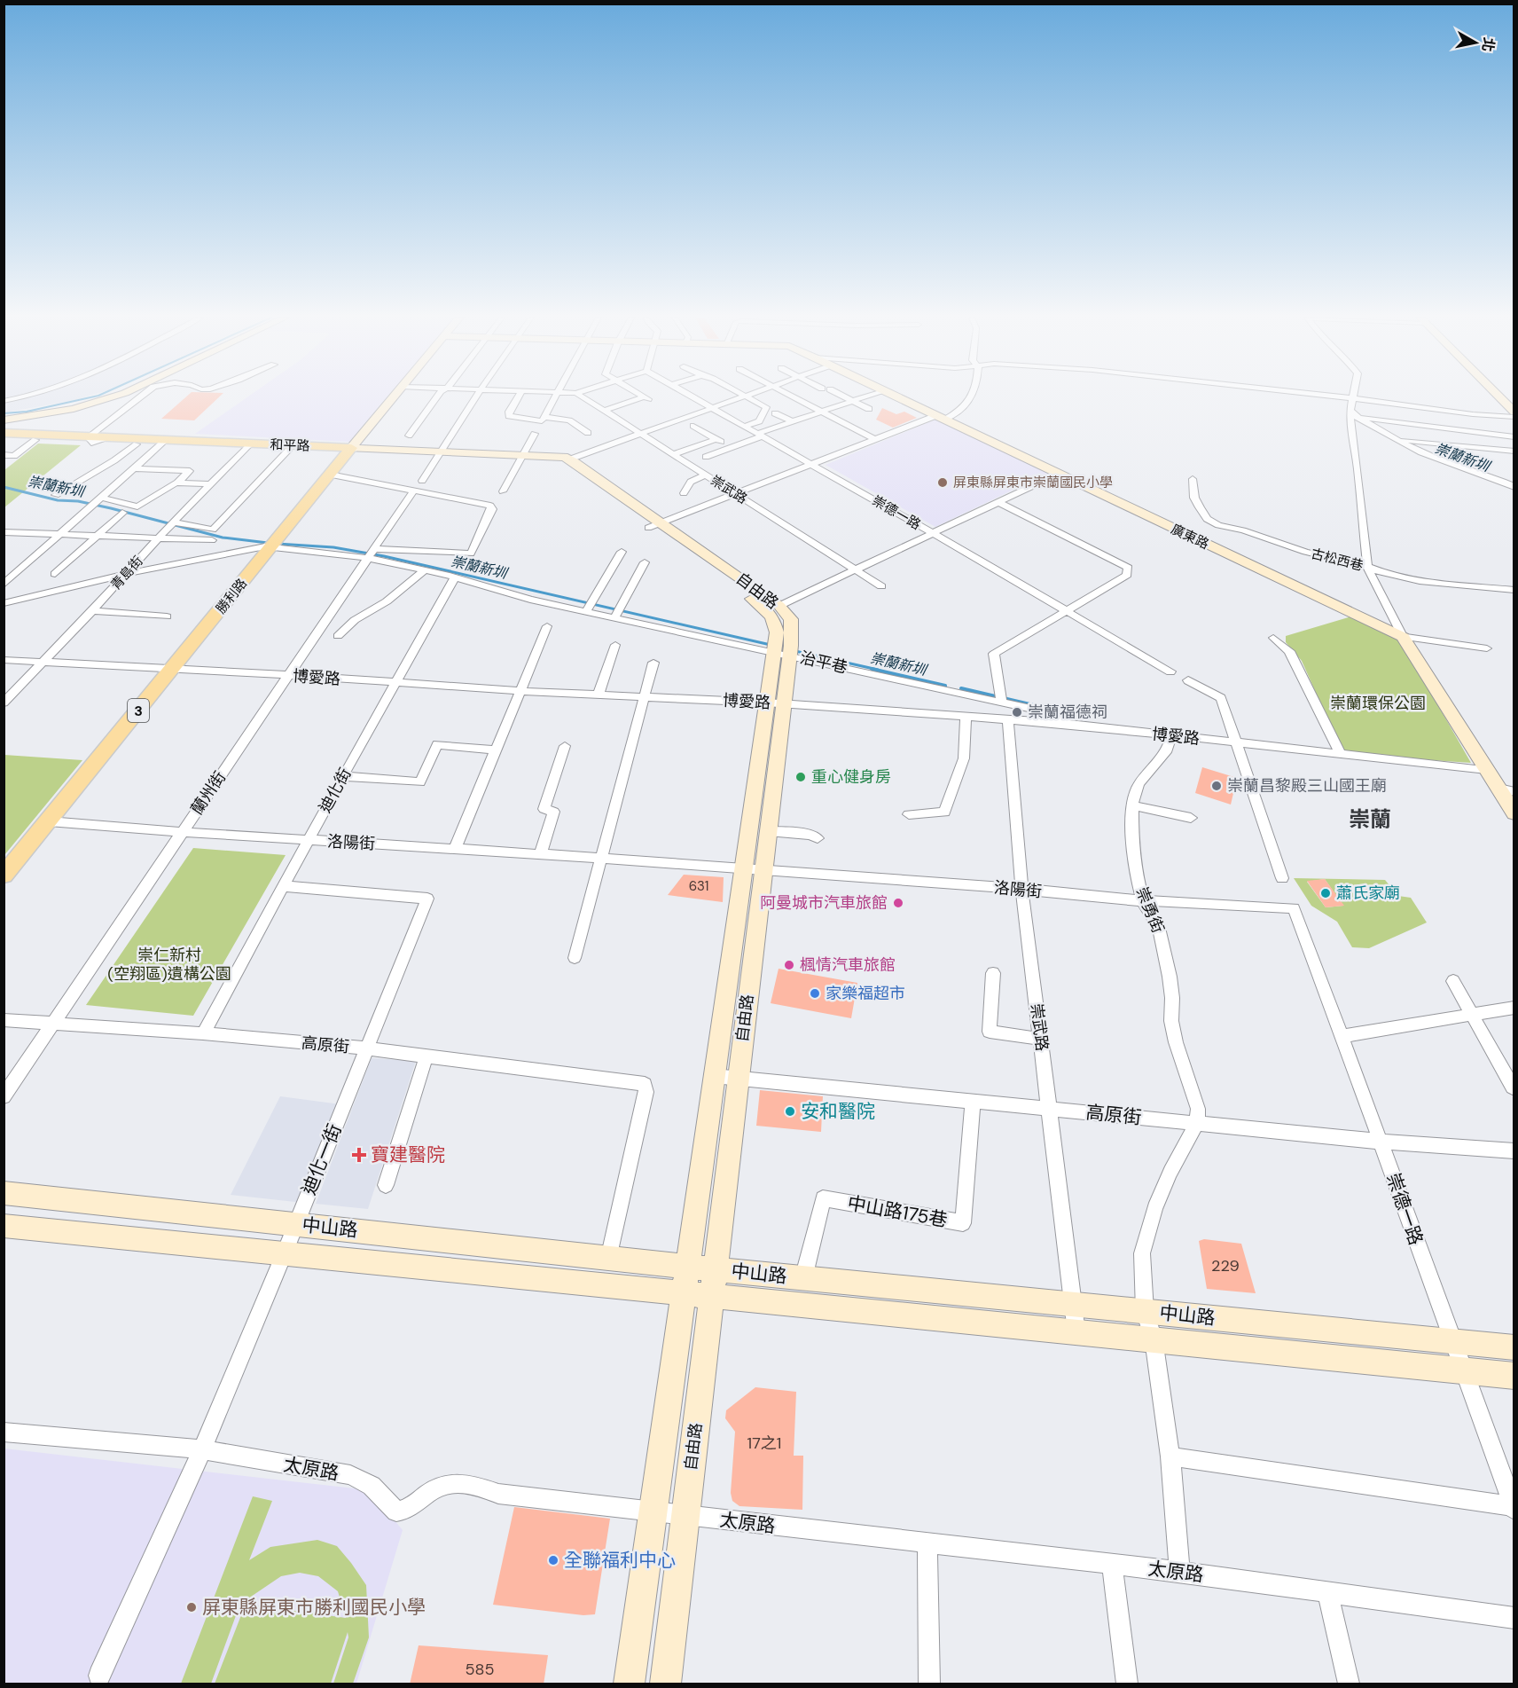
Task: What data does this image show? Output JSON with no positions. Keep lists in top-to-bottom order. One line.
{"streets":{"main road":["和平路","勝利路","3"],"street":["崇武路","崇德一路","廣東路","古松西巷","青島街","自由路","治平巷","博愛路","迪化街","蘭州街","洛陽街","崇勇街","高原街","迪化一街","中山路175巷","中山路","太原路"]},"crossings":[["和平路","青島街"],["和平路","自由路"],["和平路","勝利路"],["崇武路","博愛路"],["崇武路","洛陽街"],["崇武路","高原街"],["崇武路","中山路"],["崇德一路","洛陽街"],["崇德一路","高原街"],["崇德一路","中山路"],["青島街","博愛路"],["自由路","治平巷"],["自由路","博愛路"],["自由路","洛陽街"],["自由路","高原街"],["自由路","中山路"],["自由路","太原路"],["勝利路","博愛路"],["勝利路","洛陽街"],["治平巷","博愛路"],["治平巷","迪化街"],["治平巷","蘭州街"],["博愛路","迪化街"],["博愛路","蘭州街"],["博愛路","崇勇街"],["迪化街","洛陽街"],["迪化街","高原街"],["迪化街","迪化一街"],["蘭州街","洛陽街"],["蘭州街","高原街"],["洛陽街","崇勇街"],["崇勇街","高原街"],["高原街","迪化一街"],["高原街","中山路175巷"],["高原街","中山路"],["迪化一街","中山路"],["迪化一街","太原路"],["中山路175巷","中山路"]],"districts":["崇蘭"],"water":["崇蘭新圳"],"parks":["崇蘭環保公園","崇仁新村 (空翔區)遺構公園"],"places":{"other":["屏東縣屏東市崇蘭國民小學","崇蘭福德祠","重心健身房","崇蘭昌黎殿三山國王廟","蕭氏家廟","阿曼城市汽車旅館","楓情汽車旅館","家樂福超市","安和醫院","全聯福利中心","屏東縣屏東市勝利國民小學"],"health":["寶建醫院"]},"house_numbers":["631","229","17之1","585"],"north":"right"}
